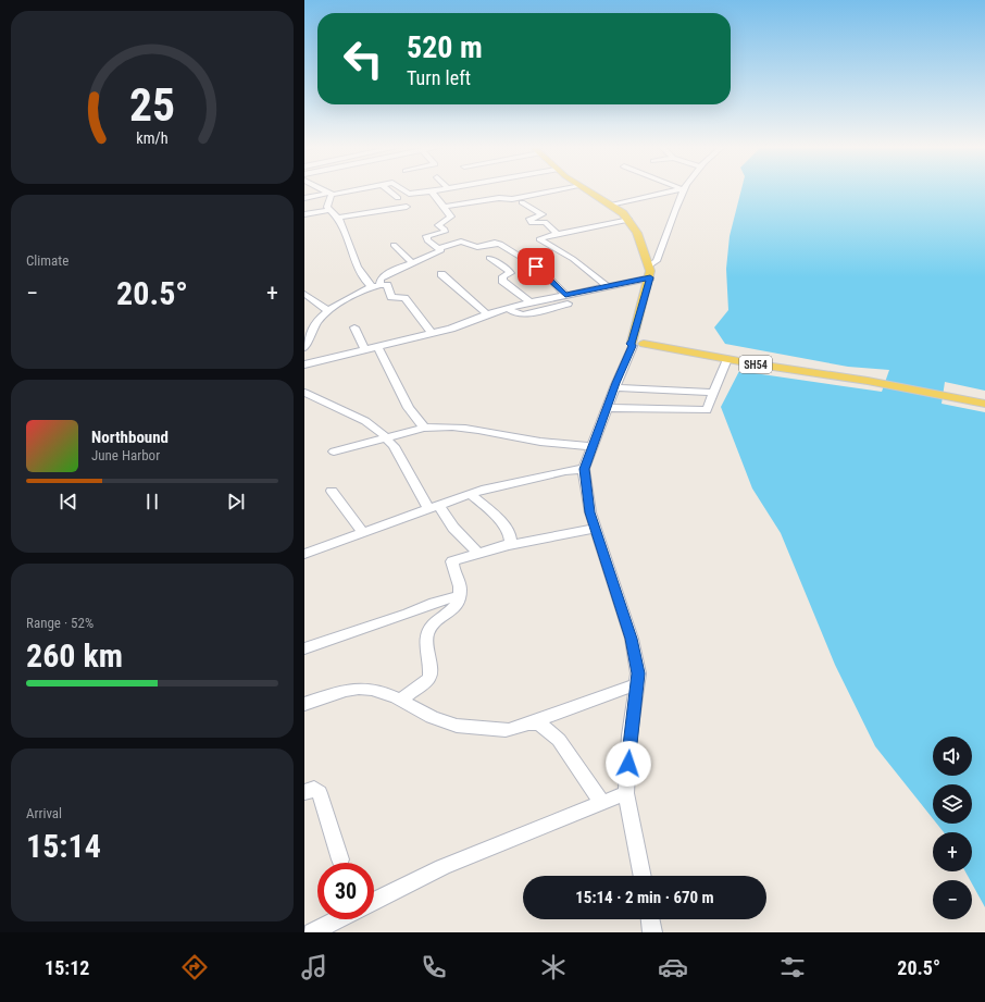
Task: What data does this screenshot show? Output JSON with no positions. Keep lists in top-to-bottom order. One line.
{"streets":{"main road":["SH54"]},"page":{"turn":["520 m","Turn left"],"tile":["Climate",["Range · 52%","260 km"],["Arrival","15:14"]],"heat":["−","20.5°","+"],"song":["Northbound","June Harbor"],"map_buttons":["+","−"],"limit":"30","trip":"15:14 · 2 min · 670 m","tabs":["15:12","20.5°"],"gauge":["25","km/h"]}}
